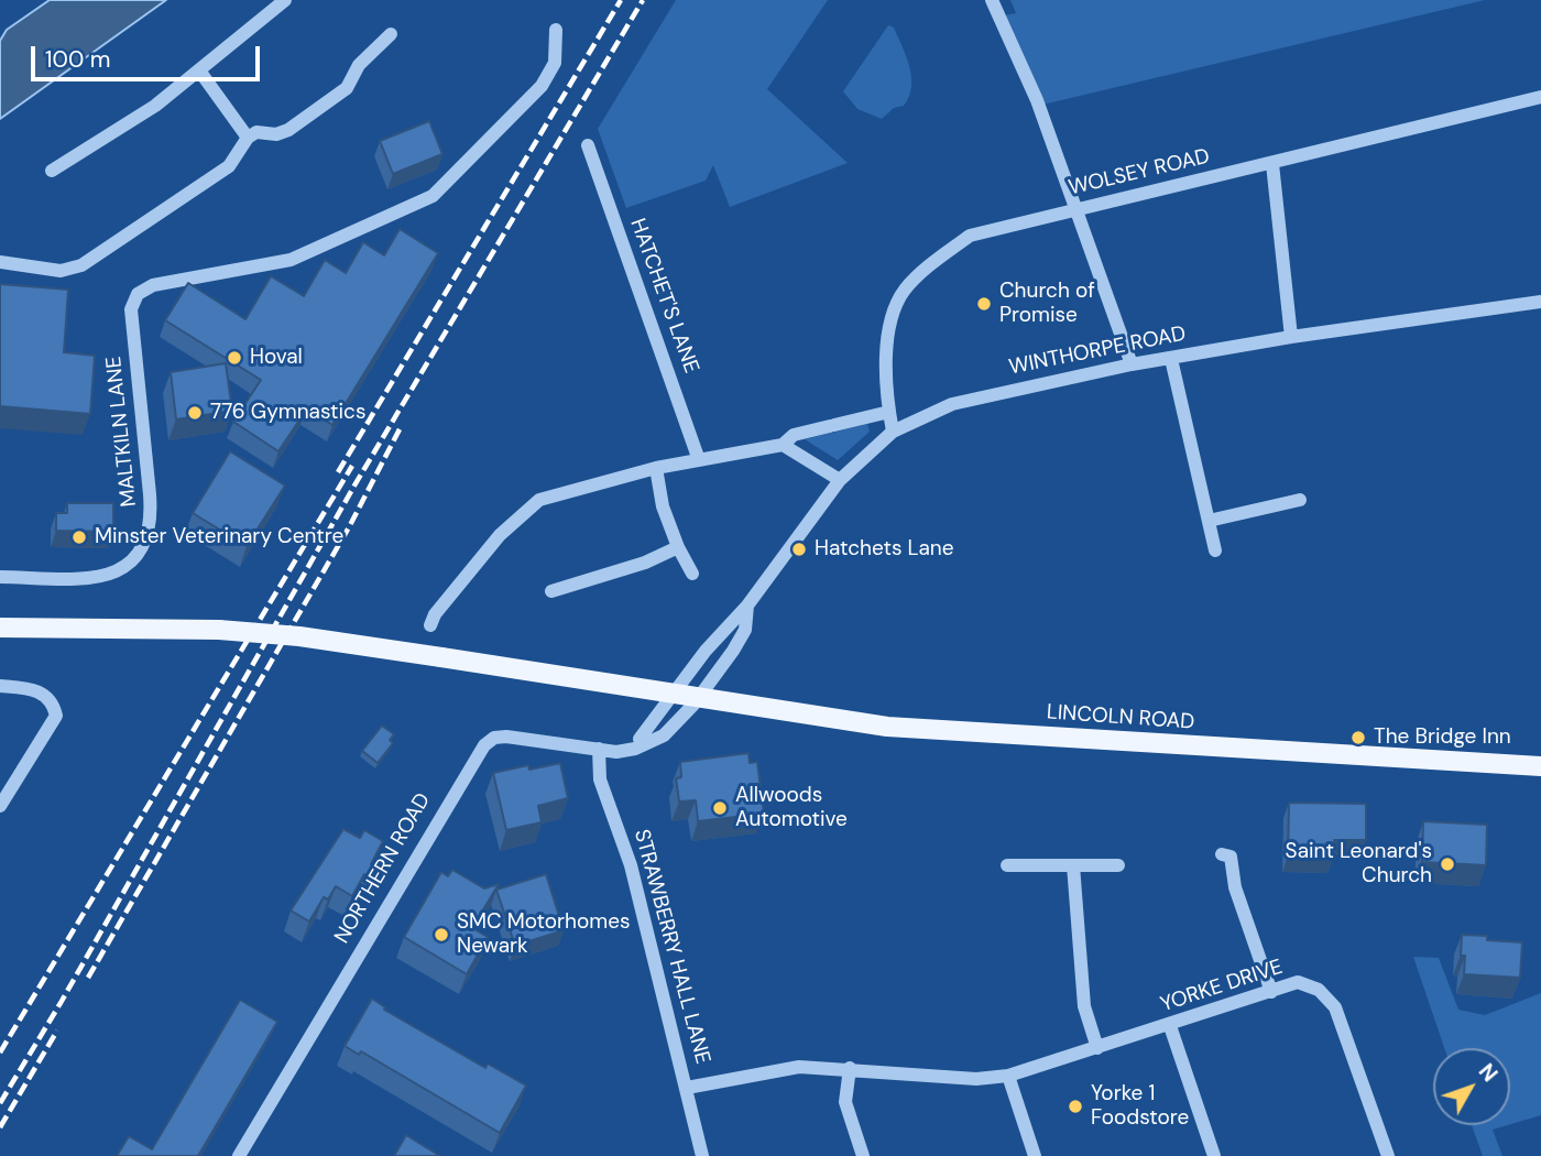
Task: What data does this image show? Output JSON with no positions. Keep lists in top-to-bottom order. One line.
{"streets":{"main road":["LINCOLN ROAD"],"street":["WOLSEY ROAD","HATCHET'S LANE","WINTHORPE ROAD","MALTKILN LANE","NORTHERN ROAD","STRAWBERRY HALL LANE","YORKE DRIVE"]},"crossings":[["WOLSEY ROAD","WINTHORPE ROAD"],["WINTHORPE ROAD","LINCOLN ROAD"],["WINTHORPE ROAD","NORTHERN ROAD"],["LINCOLN ROAD","NORTHERN ROAD"],["NORTHERN ROAD","STRAWBERRY HALL LANE"],["STRAWBERRY HALL LANE","YORKE DRIVE"]],"places":["Church of Promise","Hoval","776 Gymnastics","Minster Veterinary Centre","Hatchets Lane","The Bridge Inn","Allwoods Automotive","Saint Leonard's Church","SMC Motorhomes Newark","Yorke 1 Foodstore"],"scale_bar":"100 m","north":"top right"}
